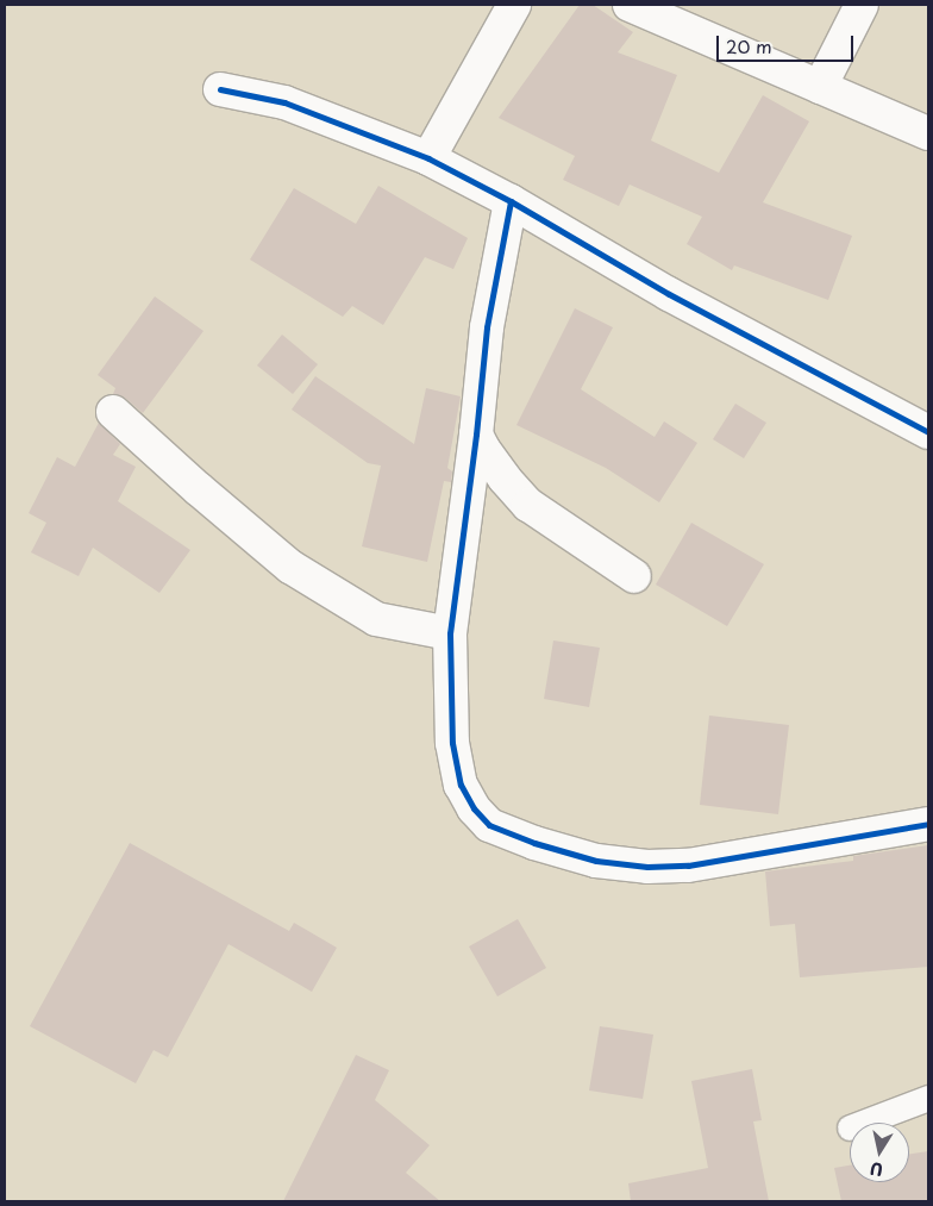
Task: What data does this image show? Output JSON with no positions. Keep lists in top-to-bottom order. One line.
{"scale_bar":"20 m","north":"bottom"}
